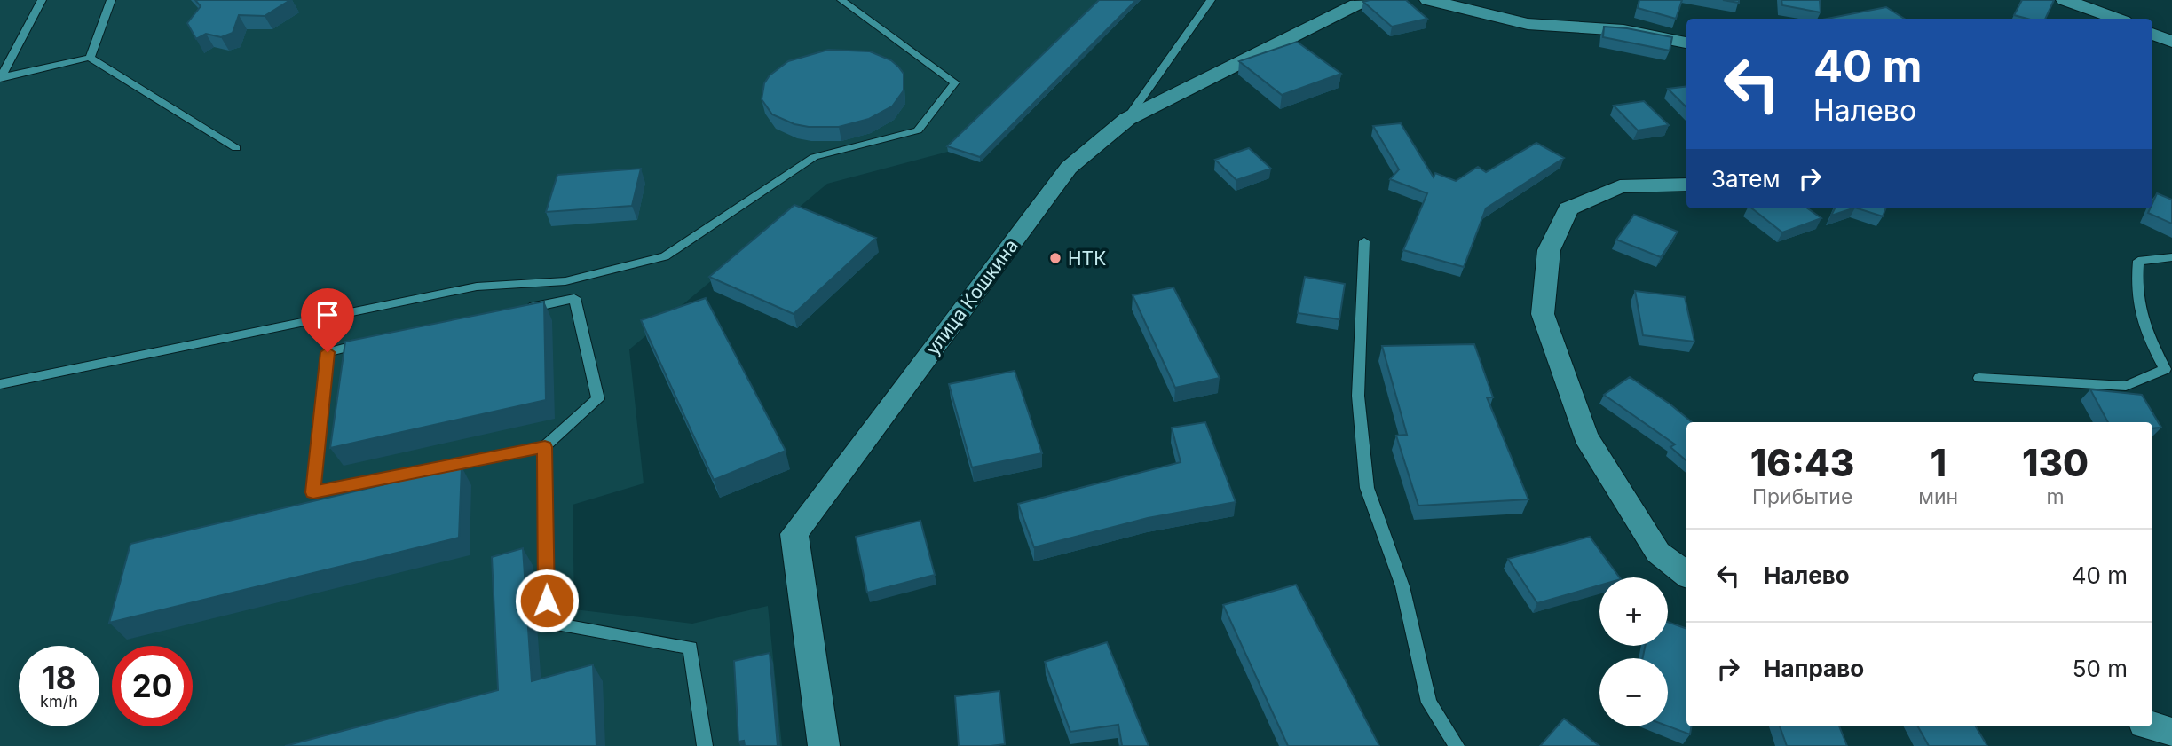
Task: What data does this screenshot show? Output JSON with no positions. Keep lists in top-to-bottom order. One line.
{"streets":{"street":["улица Кошкина"]},"places":["НТК"],"page":{"turn":["40 m","Налево"],"then":"Затем","eta":["16:43","Прибытие","1","мин","130","m"],"list":[{"name":"Налево","value":"40 m"},{"name":"Направо","value":"50 m"}],"map_buttons":["+","−"],"speed":"18 km/h","limit":"20"}}
